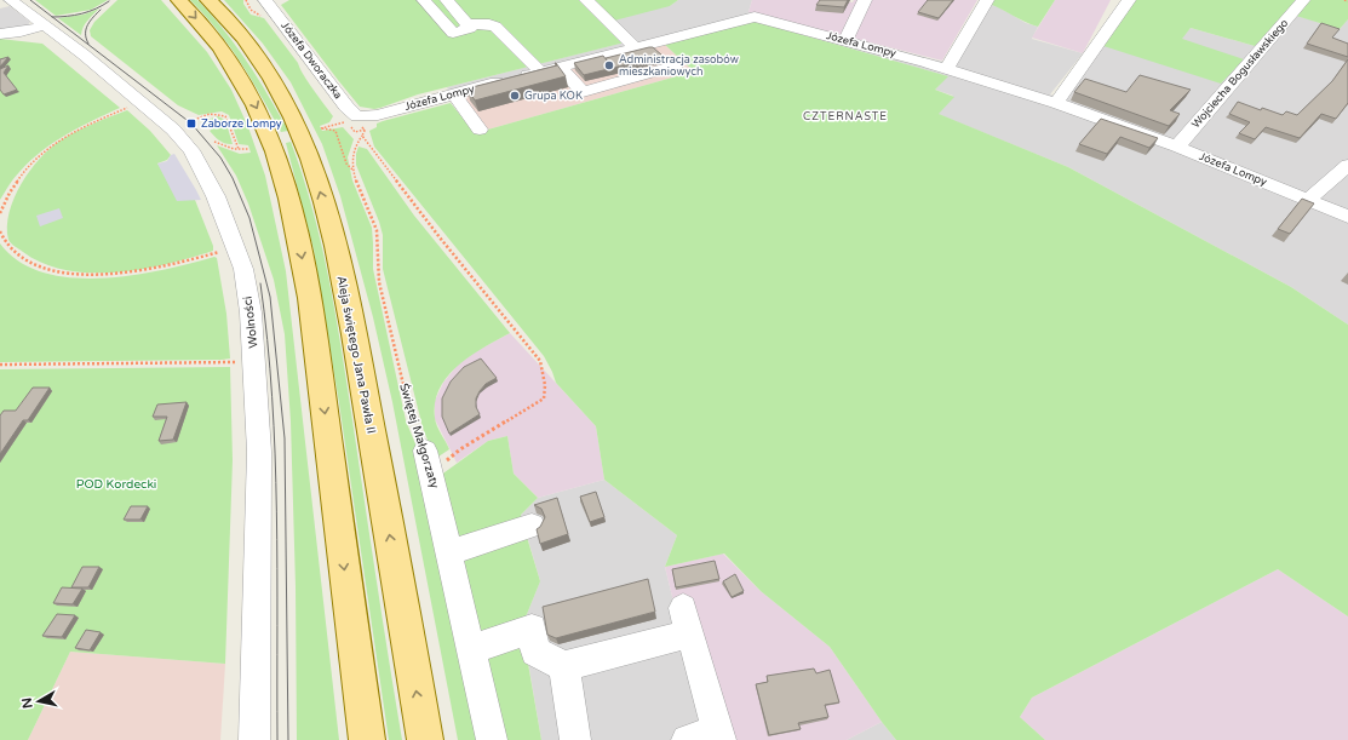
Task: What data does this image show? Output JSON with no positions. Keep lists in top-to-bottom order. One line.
{"streets":{"main road":["Aleja świętego Jana Pawła II"],"street":["Józefa Lompy","Józefa Dworaczka","Wojciecha Bogusławskiego","Wolności","Świętej Małgorzaty"]},"crossings":[["Józefa Lompy","Józefa Dworaczka"],["Józefa Lompy","Wojciecha Bogusławskiego"]],"districts":["CZTERNASTE"],"parks":["POD Kordecki"],"places":{"other":["Administracja zasobów mieszkaniowych","Grupa KOK"],"transit":["Zaborze Lompy"]},"north":"left"}
